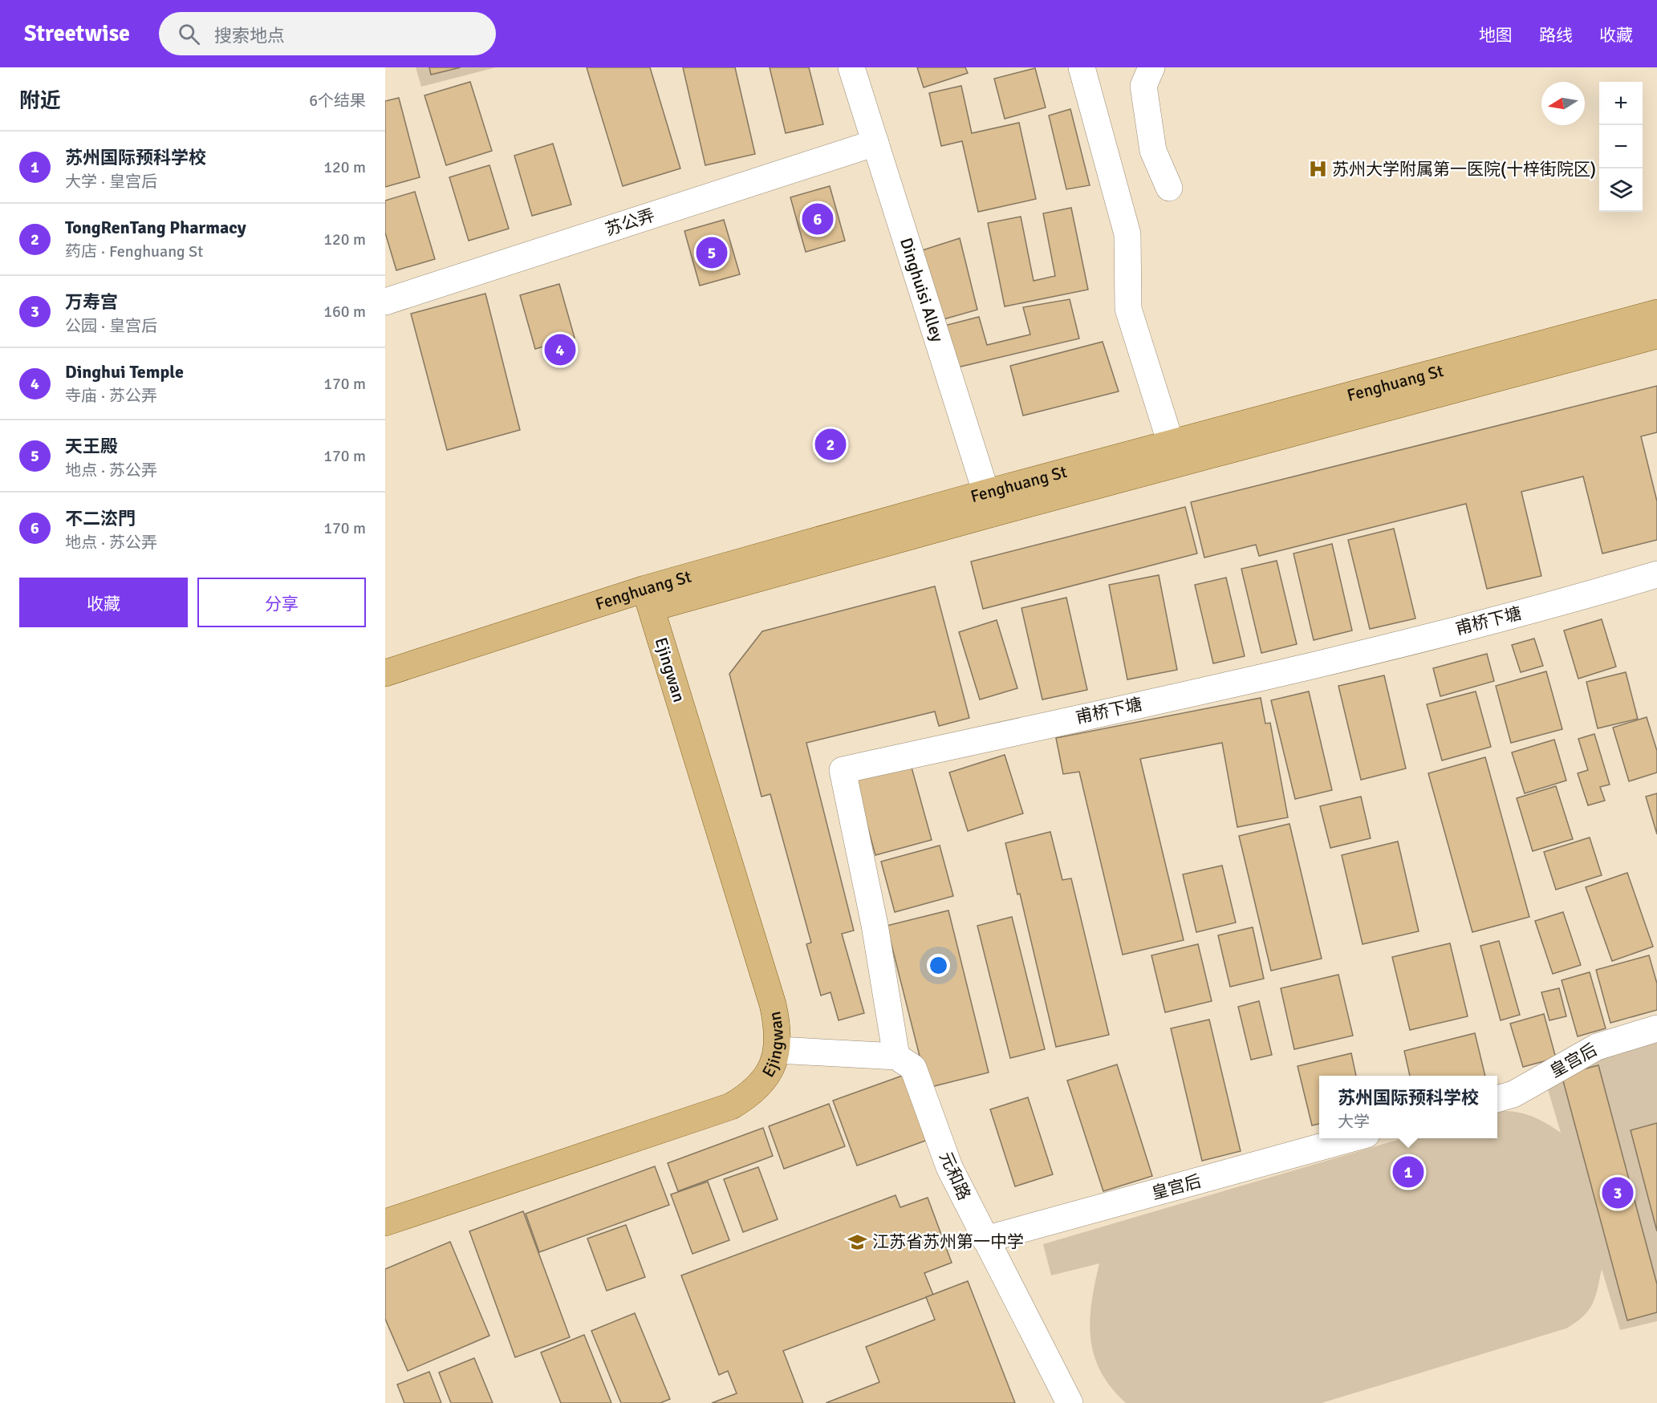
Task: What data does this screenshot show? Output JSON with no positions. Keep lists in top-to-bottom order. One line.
{"streets":{"main road":["Fenghuang St","Ejingwan"],"street":["苏公弄","Dinghuisi Alley","甫桥下塘","皇宫后","元和路"]},"crossings":[["苏公弄","Dinghuisi Alley"],["Dinghuisi Alley","Fenghuang St"],["Fenghuang St","Ejingwan"],["甫桥下塘","元和路"],["皇宫后","元和路"]],"places":{"hospital":["苏州大学附属第一医院(十梓街院区)"],"school or university":["江苏省苏州第一中学"]},"north":"left","page":{"header":"Streetwise","search":"搜索地点","nav":["地图","路线","收藏"],"heading":["附近","6个结果"],"map_buttons":["+","−"],"list":[{"mark":"1","name":"苏州国际预科学校","note":"大学 · 皇宫后","value":"120 m"},{"mark":"2","name":"TongRenTang Pharmacy","note":"药店 · Fenghuang St","value":"120 m"},{"mark":"3","name":"万寿宫","note":"公园 · 皇宫后","value":"160 m"},{"mark":"4","name":"Dinghui Temple","note":"寺庙 · 苏公弄","value":"170 m"},{"mark":"5","name":"天王殿","note":"地点 · 苏公弄","value":"170 m"},{"mark":"6","name":"不二㳒門","note":"地点 · 苏公弄","value":"170 m"}],"pins":["6","5","4","2","1","3"],"buttons":["收藏","分享"],"popup":["苏州国际预科学校","大学"]}}
